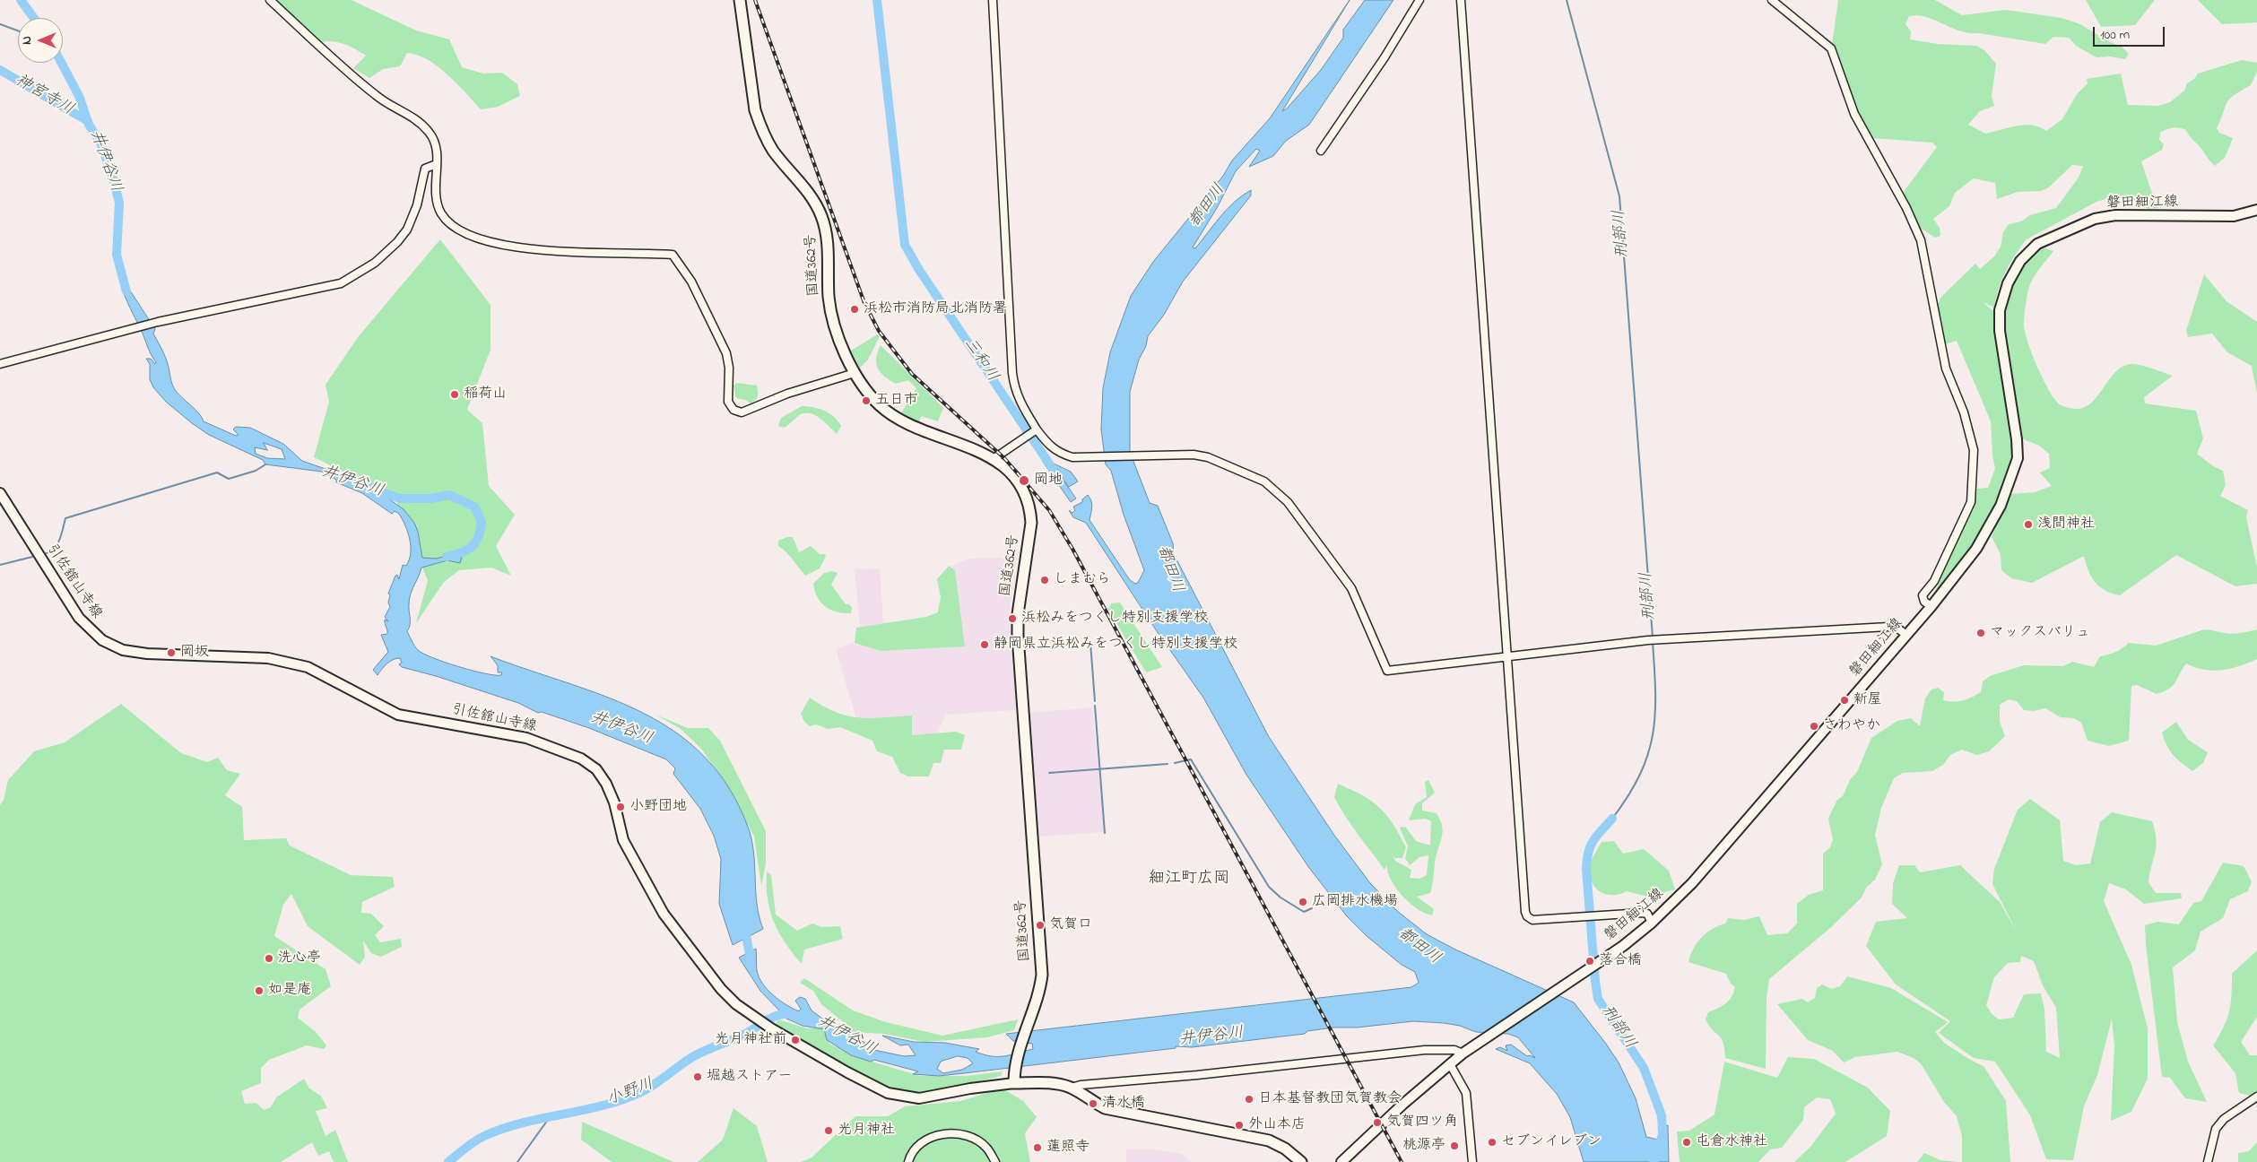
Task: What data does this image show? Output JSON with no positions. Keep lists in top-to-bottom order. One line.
{"streets":{"highway":["国道362号"],"main road":["磐田細江線","引佐舘山寺線"]},"crossings":[["国道362号","引佐舘山寺線"]],"districts":["細江町広岡"],"water":["神宮寺川","井伊谷川","都田川","刑部川","三和川","小野川"],"places":["浜松市消防局北消防署","稲荷山","五日市","岡地","浅間神社","しまむら","浜松みをつくし特別支援学校","マックスバリュ","静岡県立浜松みをつくし特別支援学校","岡坂","新屋","さわやか","小野団地","広岡排水機場","気賀口","洗心亭","落合橋","如是庵","光月神社前","堀越ストアー","日本基督教団気賀教会","清水橋","気賀四ツ角","外山本店","光月神社","セブンイレブン","屯倉水神社","桃源亭","蓮照寺"],"scale_bar":"100 m","north":"left"}
